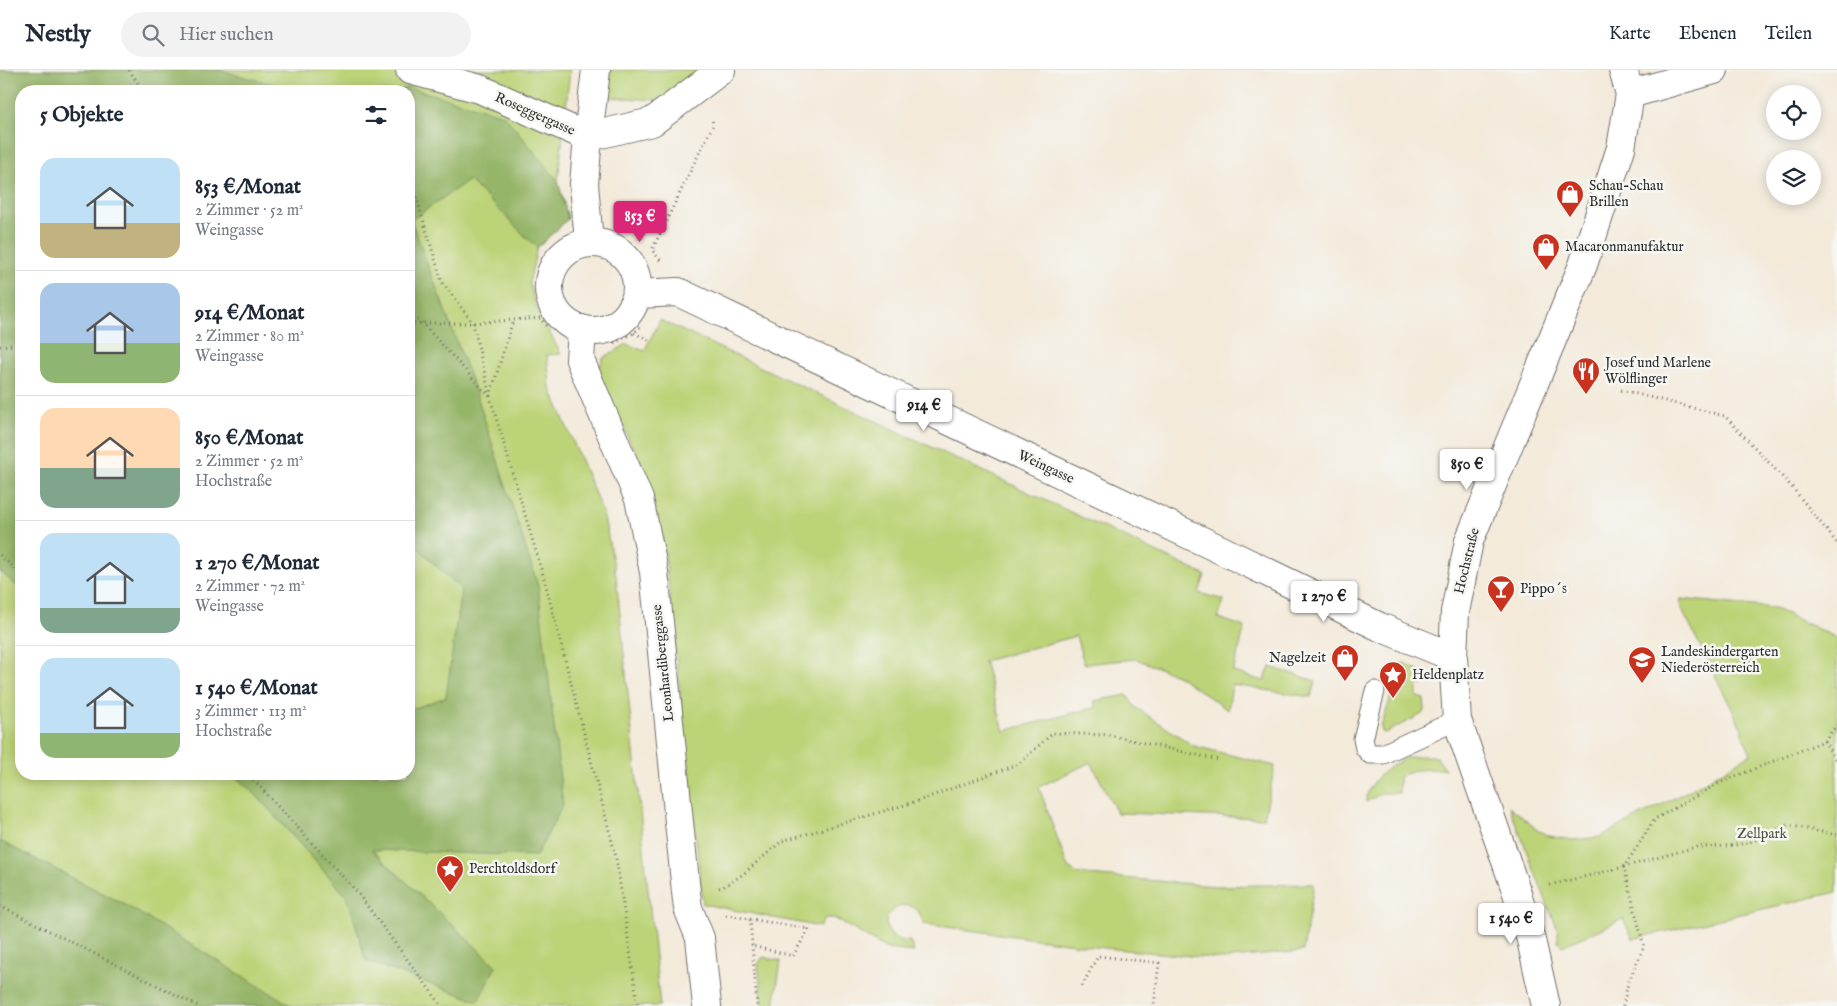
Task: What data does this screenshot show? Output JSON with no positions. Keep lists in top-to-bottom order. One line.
{"streets":{"street":["Roseggergasse","Weingasse","Hochstraße","Leonhardiberggasse"]},"crossings":[["Roseggergasse","Weingasse"],["Roseggergasse","Leonhardiberggasse"],["Weingasse","Hochstraße"],["Weingasse","Leonhardiberggasse"]],"parks":["Zellpark"],"places":{"shop":["Schau-Schau Brillen","Macaronmanufaktur","Nagelzeit"],"restaurant":["Josef und Marlene Wölflinger"],"bar":["Pippo´s"],"school or university":["Landeskindergarten Niederösterreich"],"place":["Heldenplatz","Perchtoldsdorf"]},"page":{"header":"Nestly","search":"Hier suchen","nav":["Karte","Ebenen","Teilen"],"heading":"5 Objekte","list":[{"name":"853 €/Monat","note":"2 Zimmer · 52 m² · Weingasse"},{"name":"914 €/Monat","note":"2 Zimmer · 80 m² · Weingasse"},{"name":"850 €/Monat","note":"2 Zimmer · 52 m² · Hochstraße"},{"name":"1 270 €/Monat","note":"2 Zimmer · 72 m² · Weingasse"},{"name":"1 540 €/Monat","note":"3 Zimmer · 113 m² · Hochstraße"}],"price":["853 €","914 €","850 €","1 270 €","1 540 €"]}}
